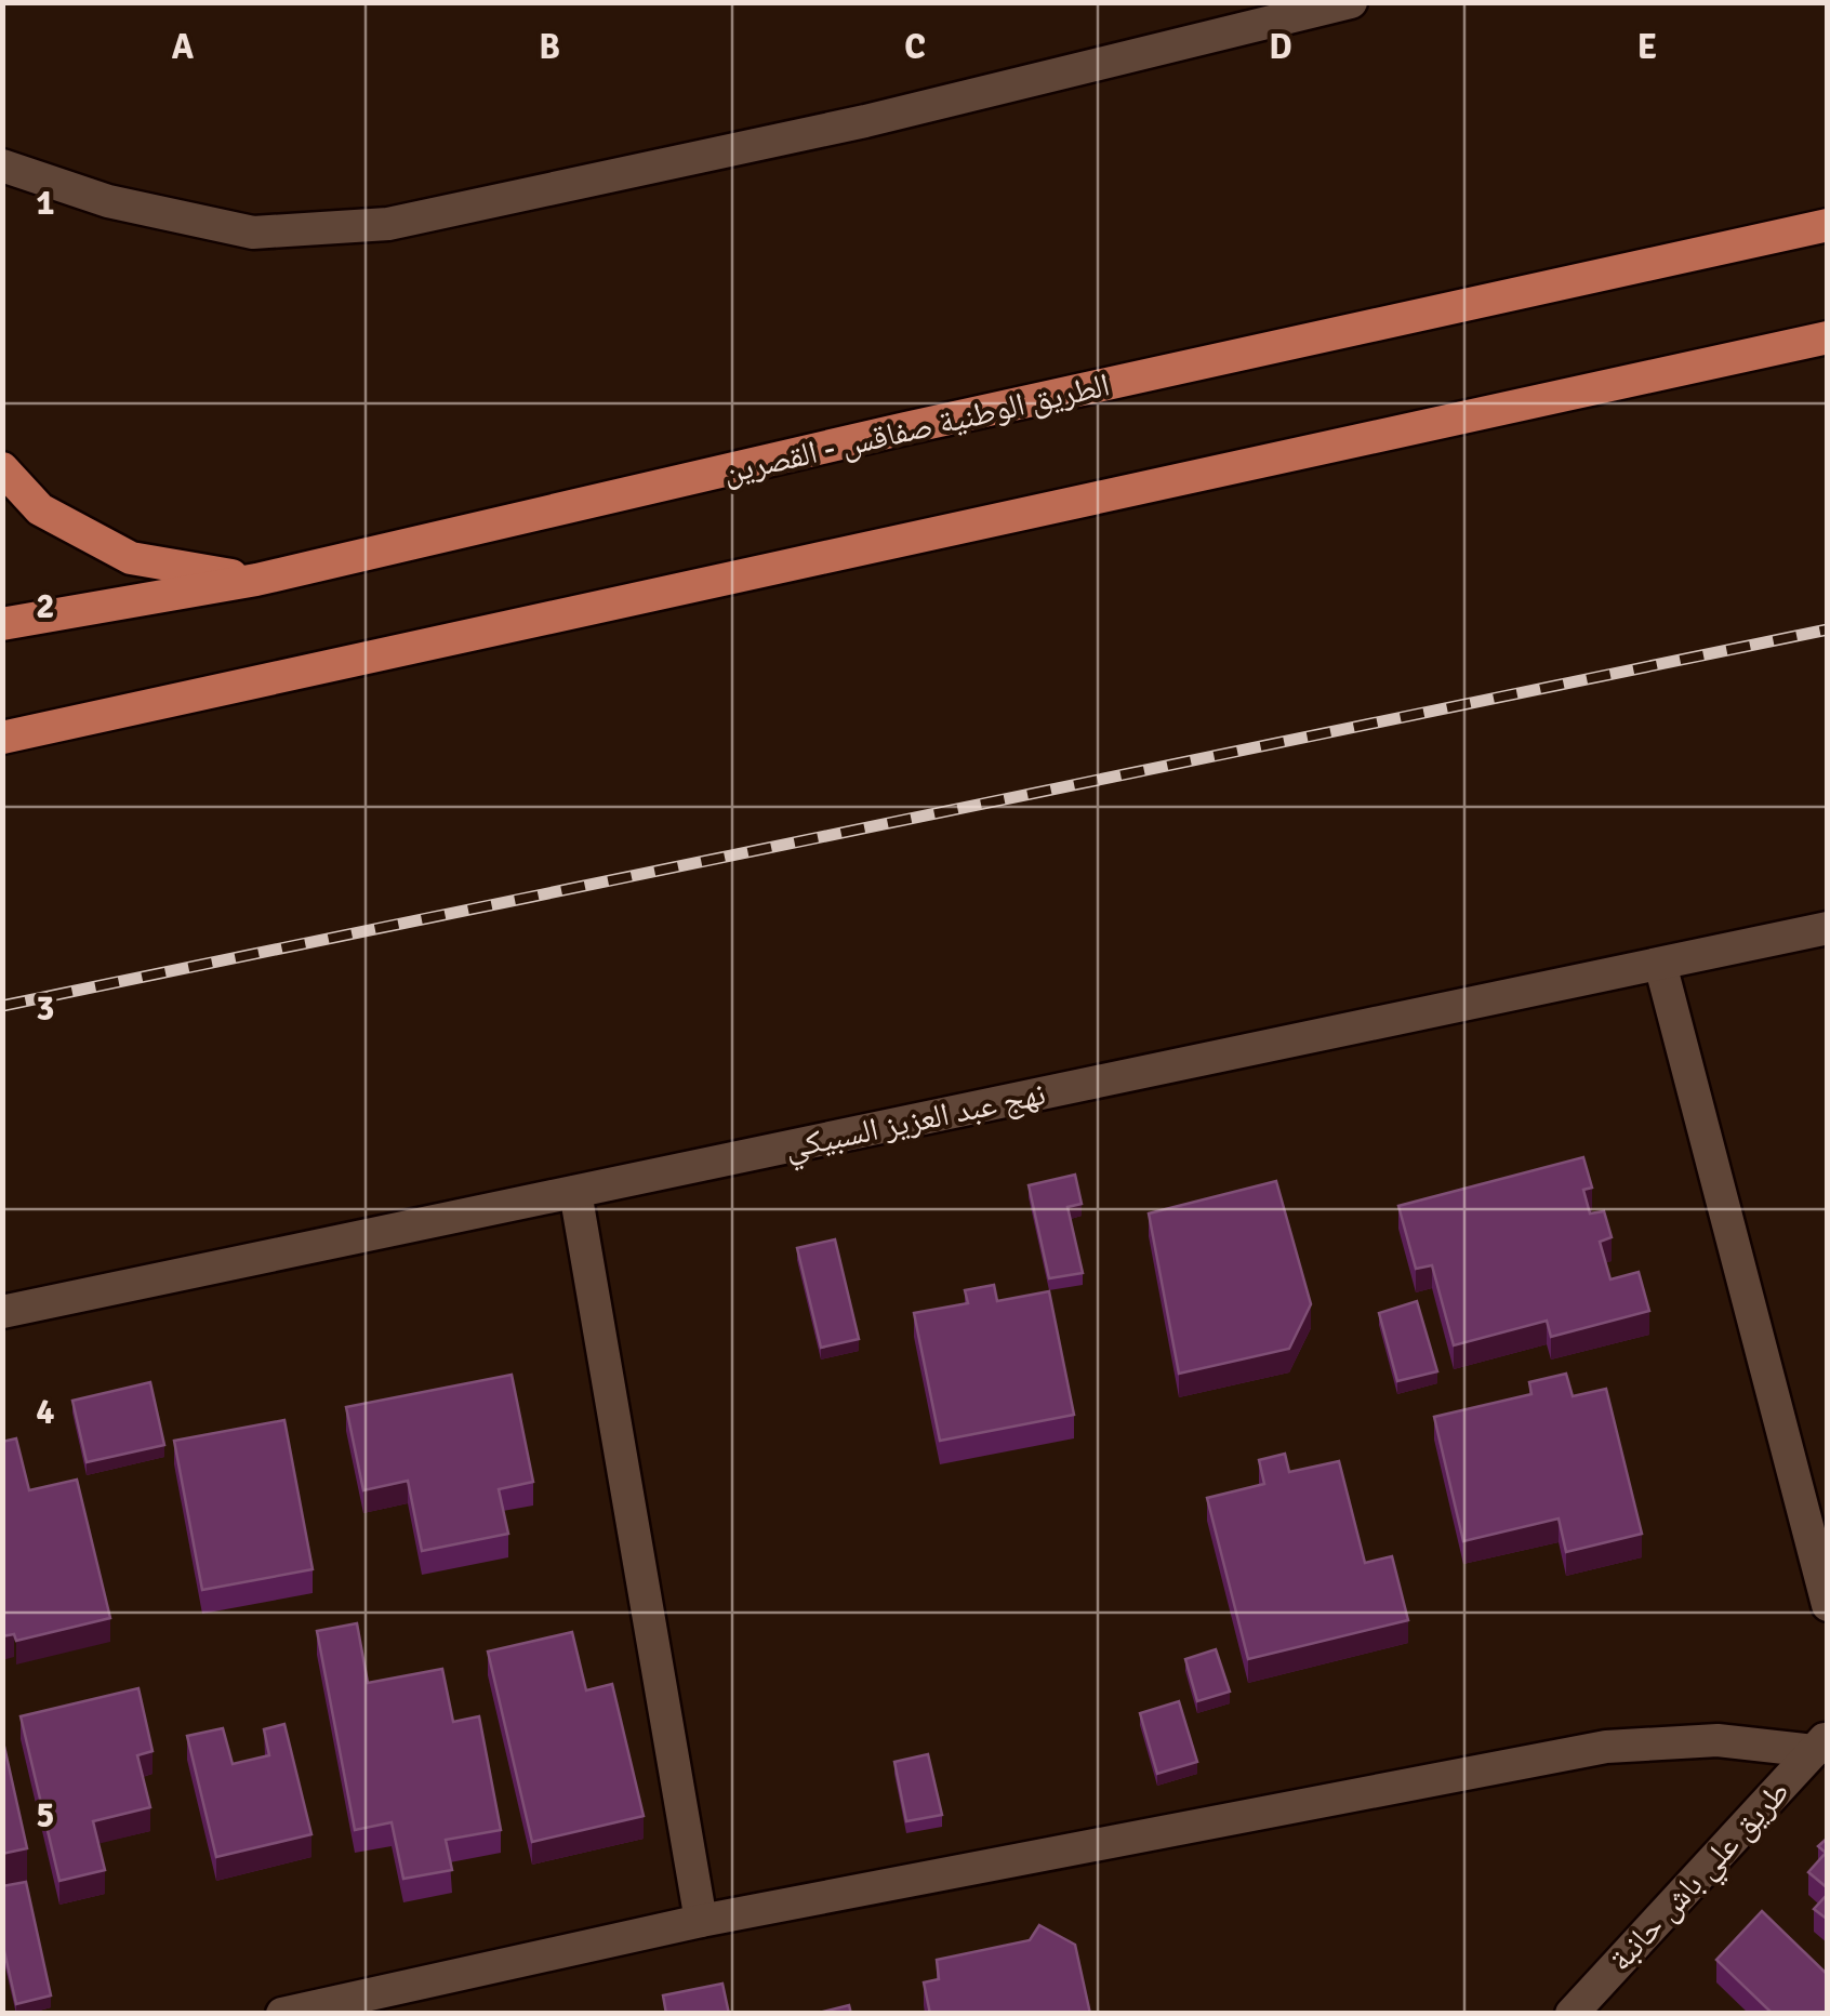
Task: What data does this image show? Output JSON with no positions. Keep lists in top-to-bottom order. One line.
{"streets":{"main road":["الطريق الوطنية صفاقس - القصرين"],"street":["نهج عبد العزيز السبيكي","طريق علي باش حانبة"]},"grid":{"columns":["A","B","C","D","E"],"rows":["1","2","3","4","5"]}}
